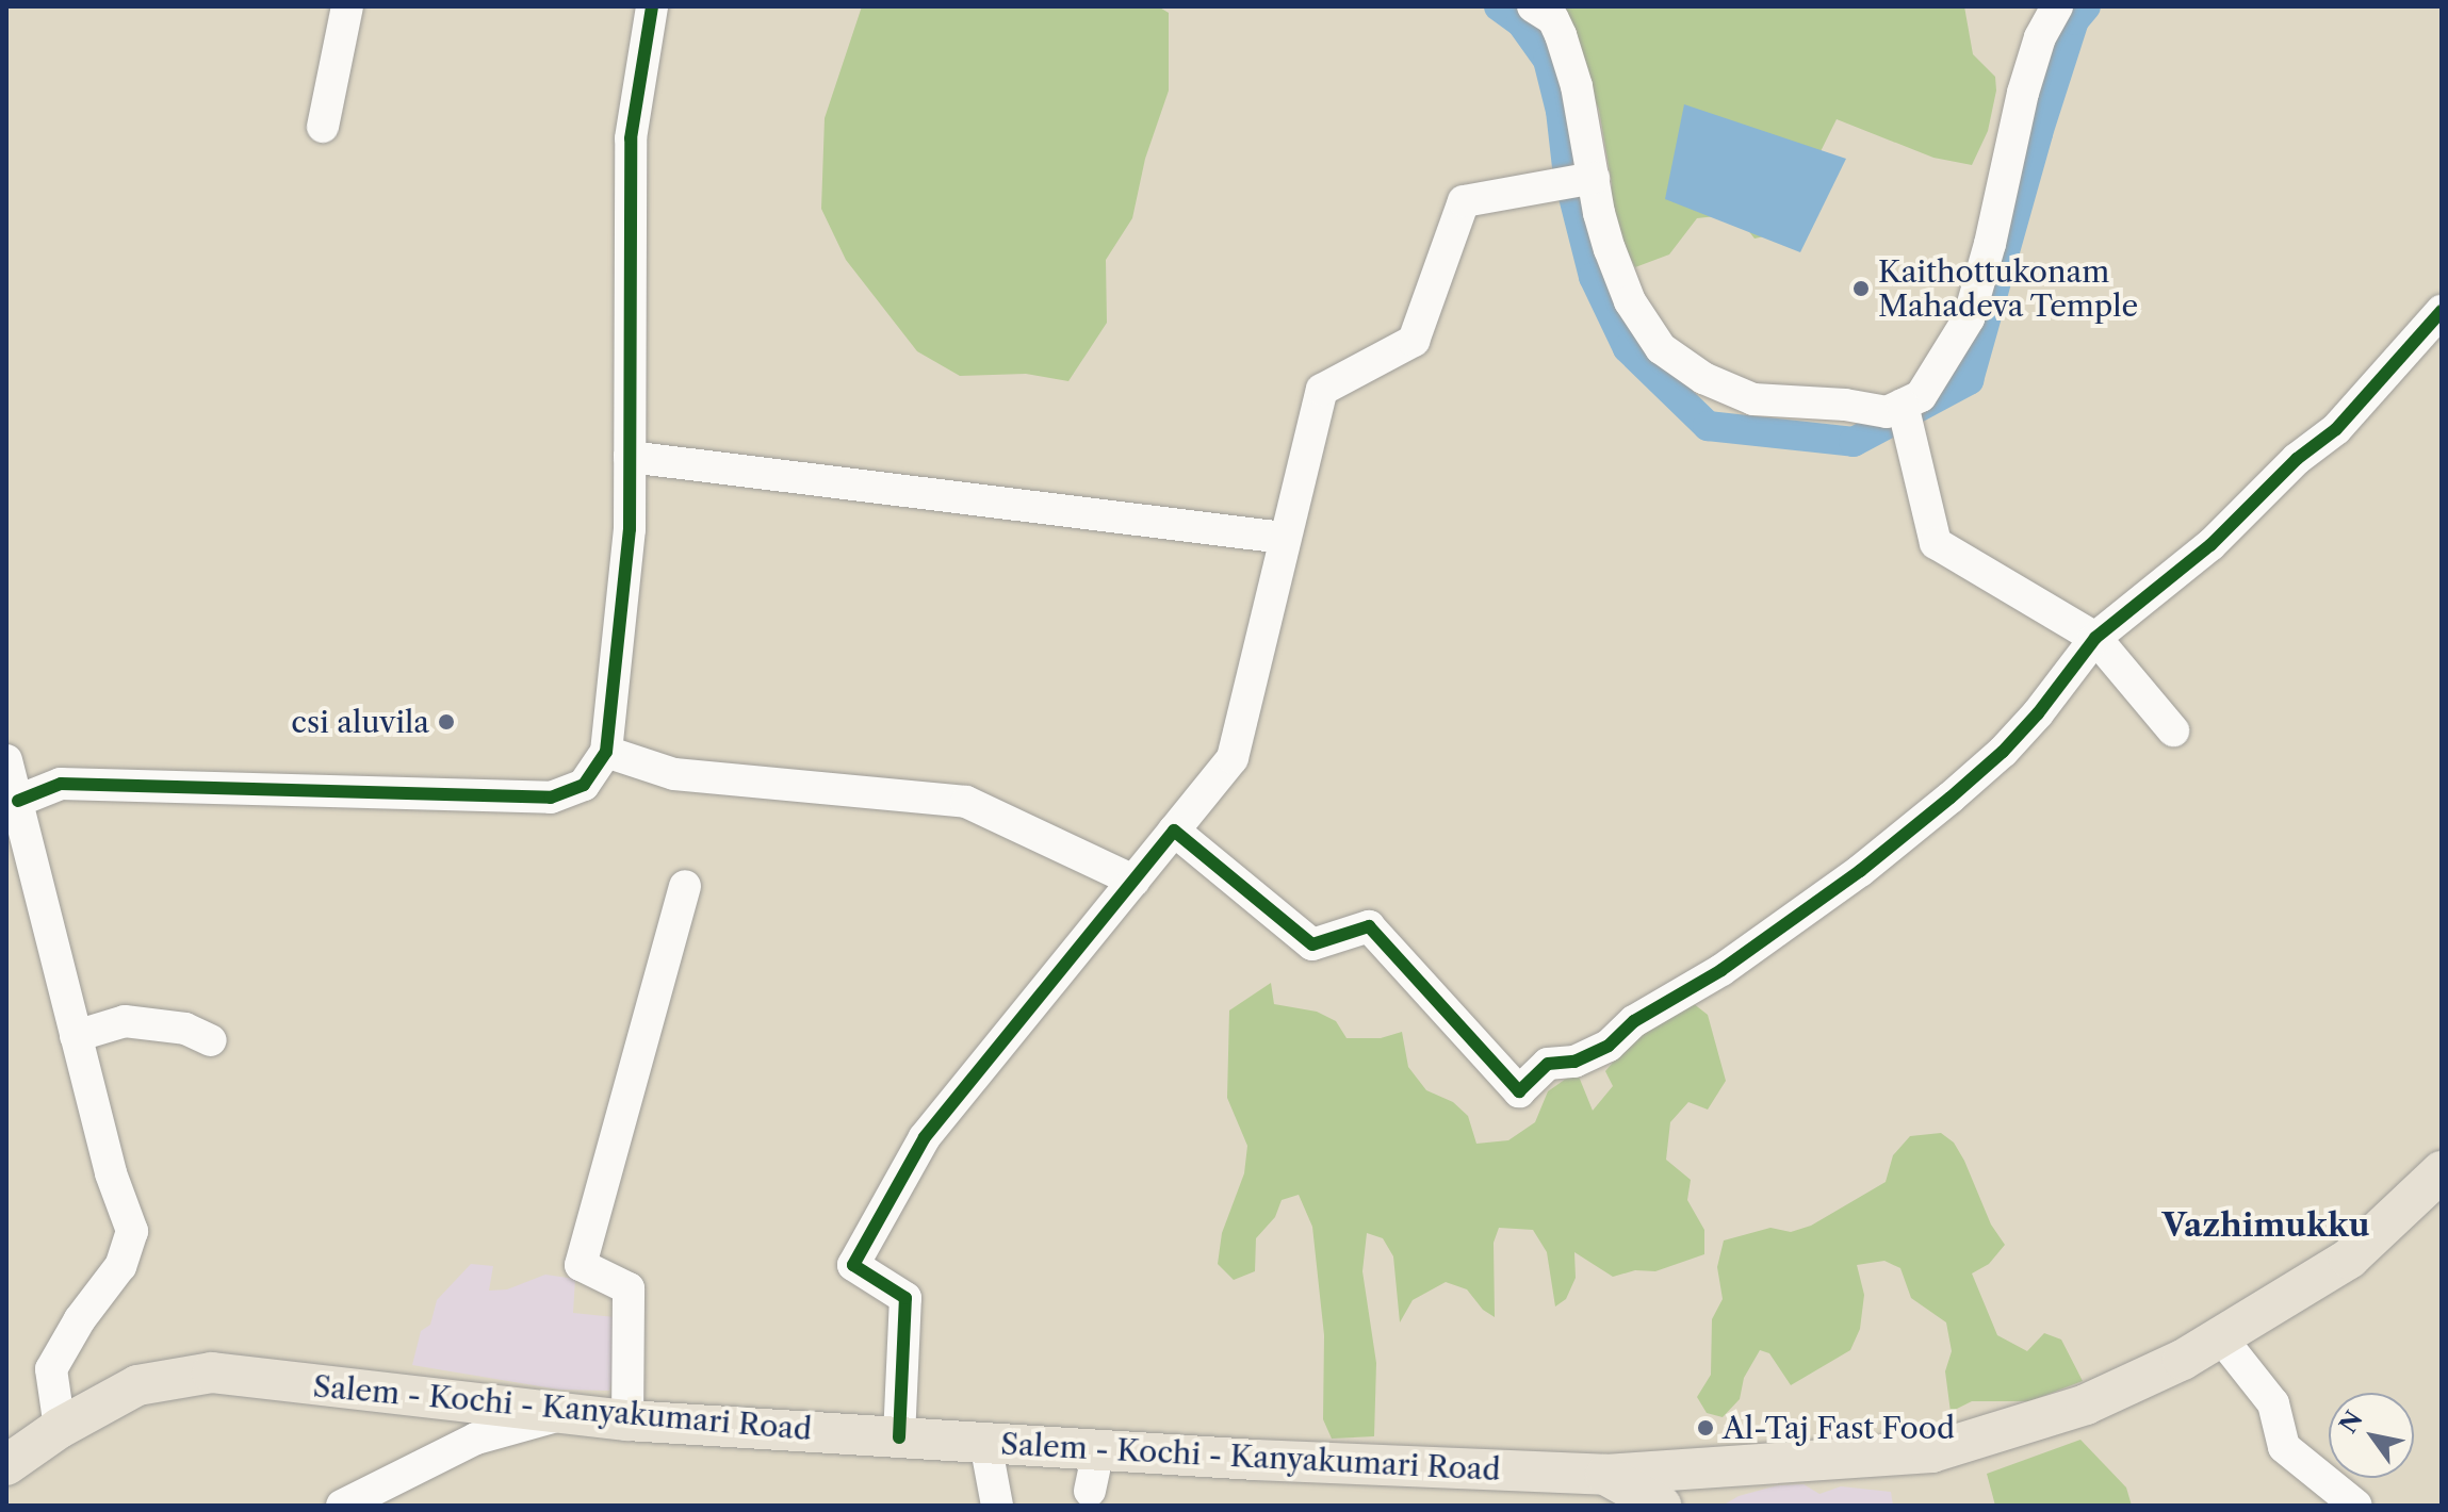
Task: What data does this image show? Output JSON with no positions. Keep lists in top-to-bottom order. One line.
{"streets":{"main road":["Salem - Kochi - Kanyakumari Road"]},"districts":["Vazhimukku"],"places":["Kaithottukonam Mahadeva Temple","csi aluvila","Al-Taj Fast Food"],"north":"top left"}
